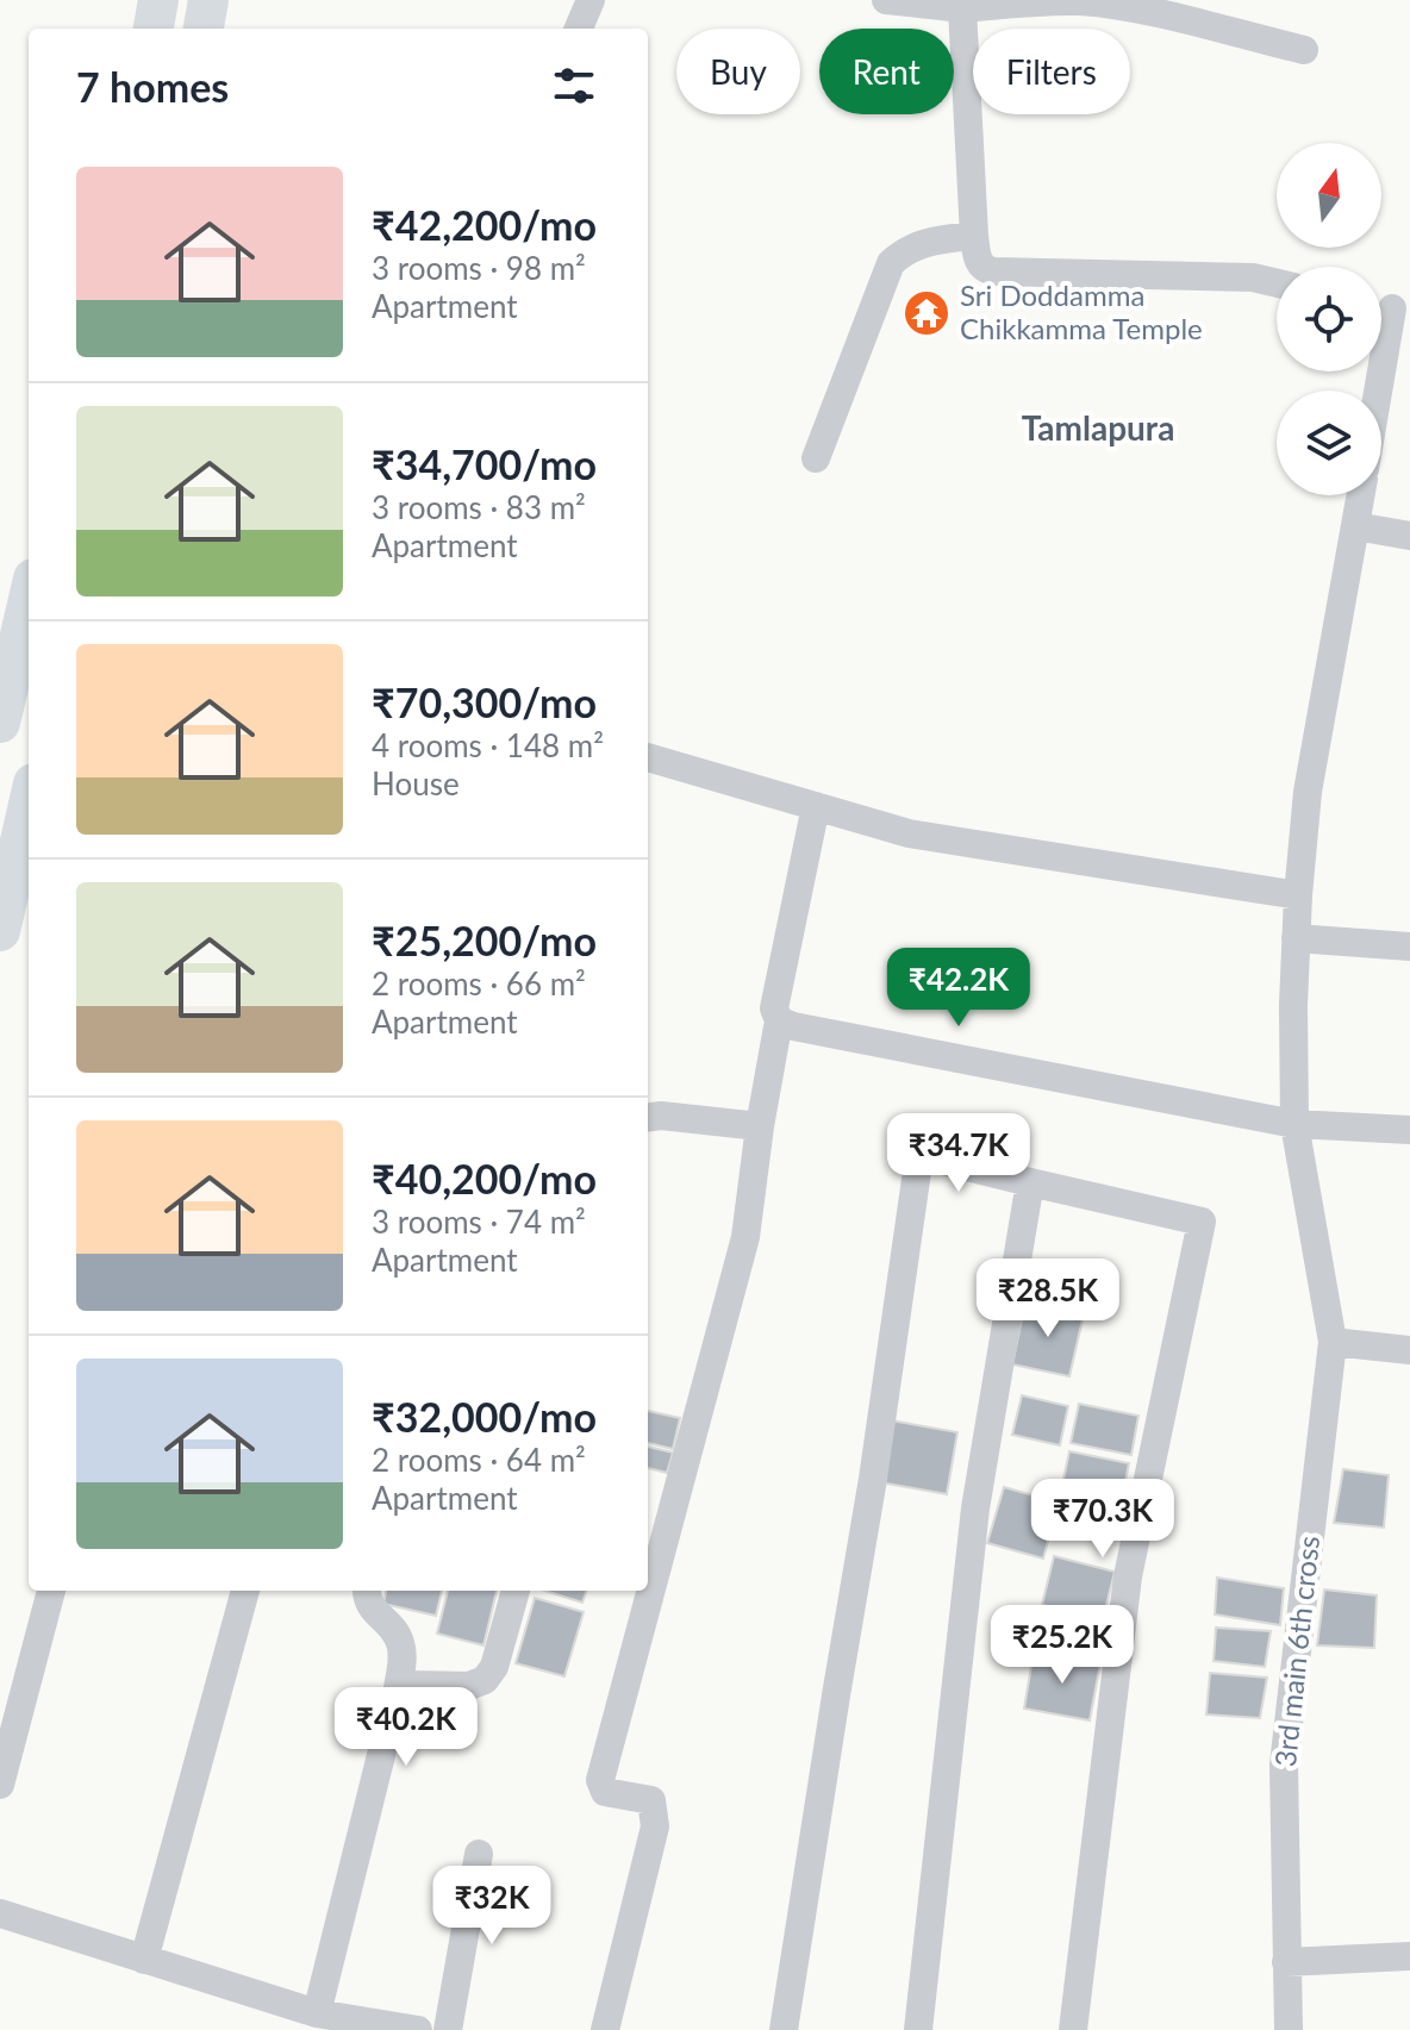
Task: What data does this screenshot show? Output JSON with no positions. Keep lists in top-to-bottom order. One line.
{"streets":{"street":["3rd main 6th cross"]},"districts":["Tamlapura"],"places":{"temple":["Sri Doddamma Chikkamma Temple"]},"north":"top","page":{"chip":["Buy","Rent","Filters"],"heading":"7 homes","list":[{"name":"₹42,200/mo","note":"3 rooms · 98 m² · Apartment"},{"name":"₹34,700/mo","note":"3 rooms · 83 m² · Apartment"},{"name":"₹70,300/mo","note":"4 rooms · 148 m² · House"},{"name":"₹25,200/mo","note":"2 rooms · 66 m² · Apartment"},{"name":"₹40,200/mo","note":"3 rooms · 74 m² · Apartment"},{"name":"₹32,000/mo","note":"2 rooms · 64 m² · Apartment"}],"price":["₹42.2K","₹34.7K","₹28.5K","₹70.3K","₹25.2K","₹40.2K","₹32K"]}}
